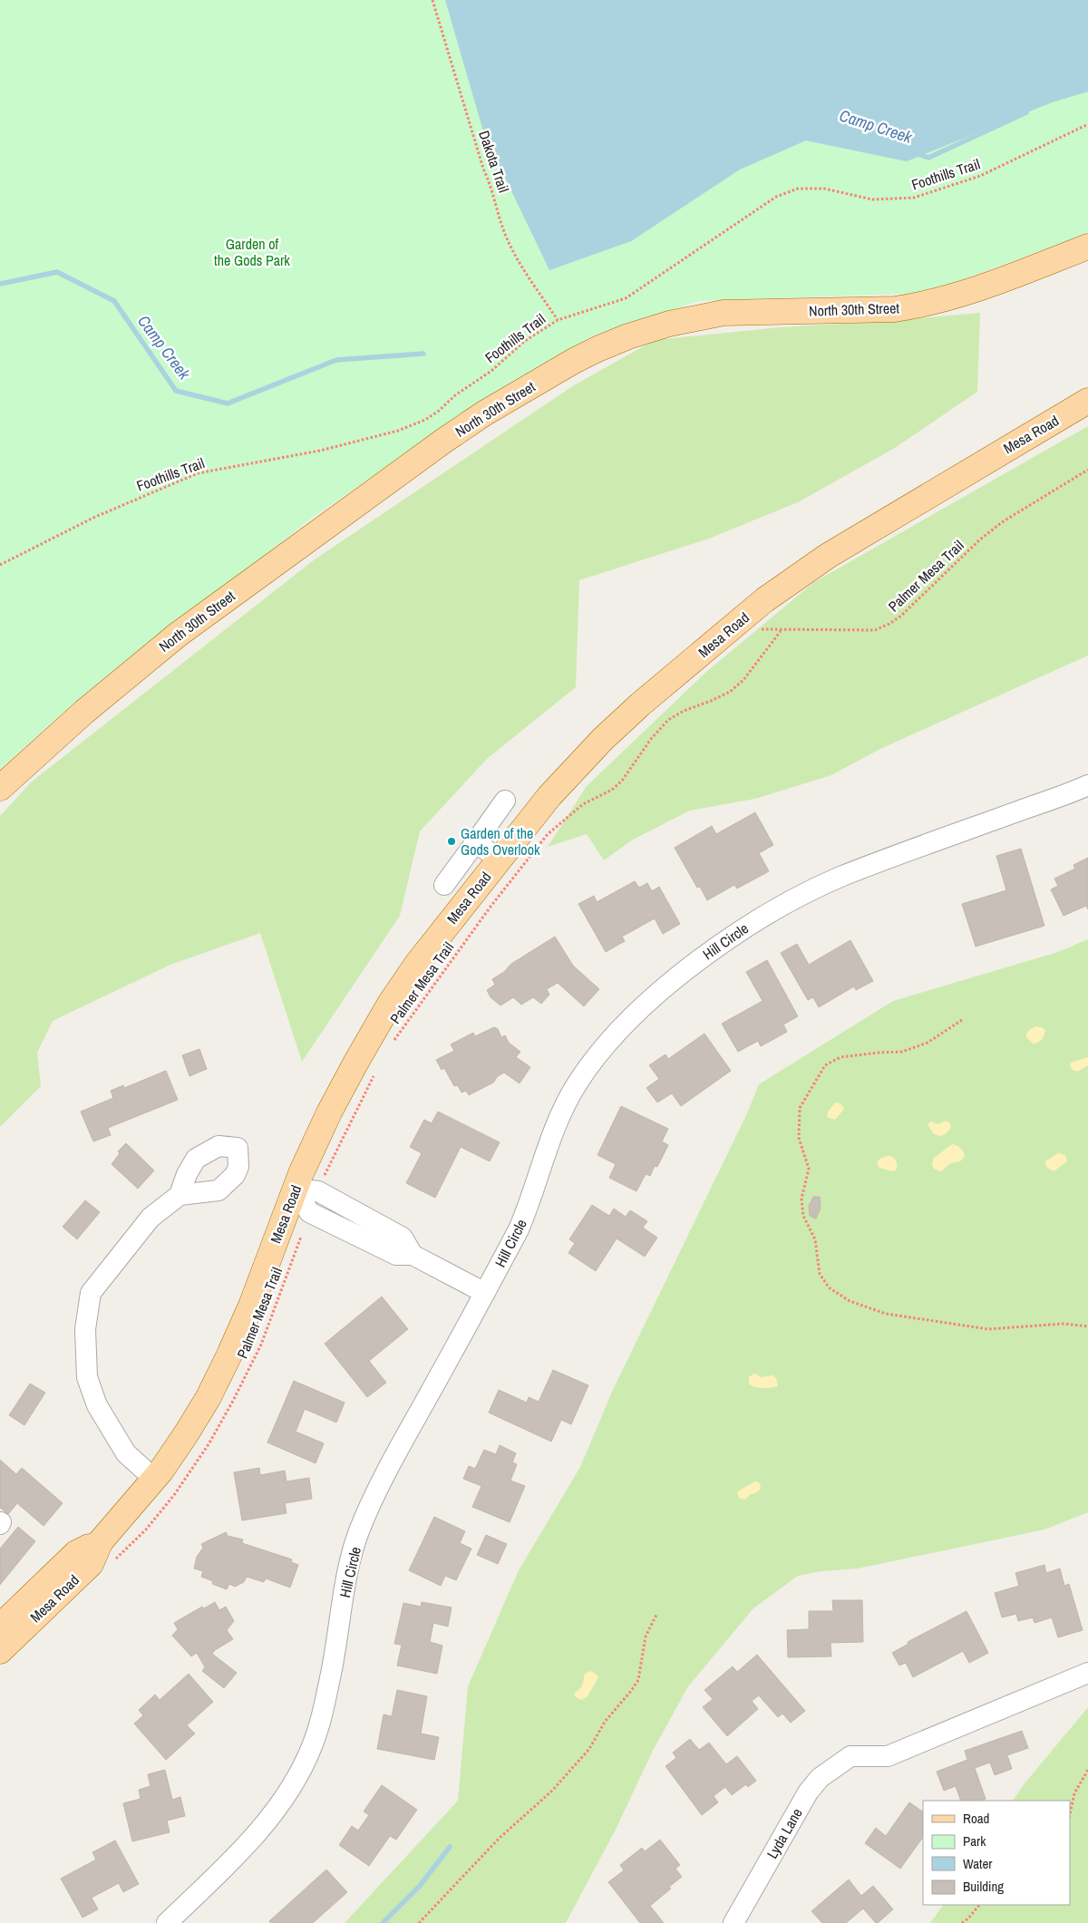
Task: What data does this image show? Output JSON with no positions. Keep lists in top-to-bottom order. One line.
{"streets":{"main road":["North 30th Street","Mesa Road"],"street":["Hill Circle","Lyda Lane"],"path":["Dakota Trail","Foothills Trail","Palmer Mesa Trail"]},"crossings":[["Dakota Trail","Foothills Trail"],["Mesa Road","Palmer Mesa Trail"]],"water":["Camp Creek"],"parks":["Garden of the Gods Park"],"places":["Garden of the Gods Overlook"],"legend":["Road","Park","Water","Building"]}
